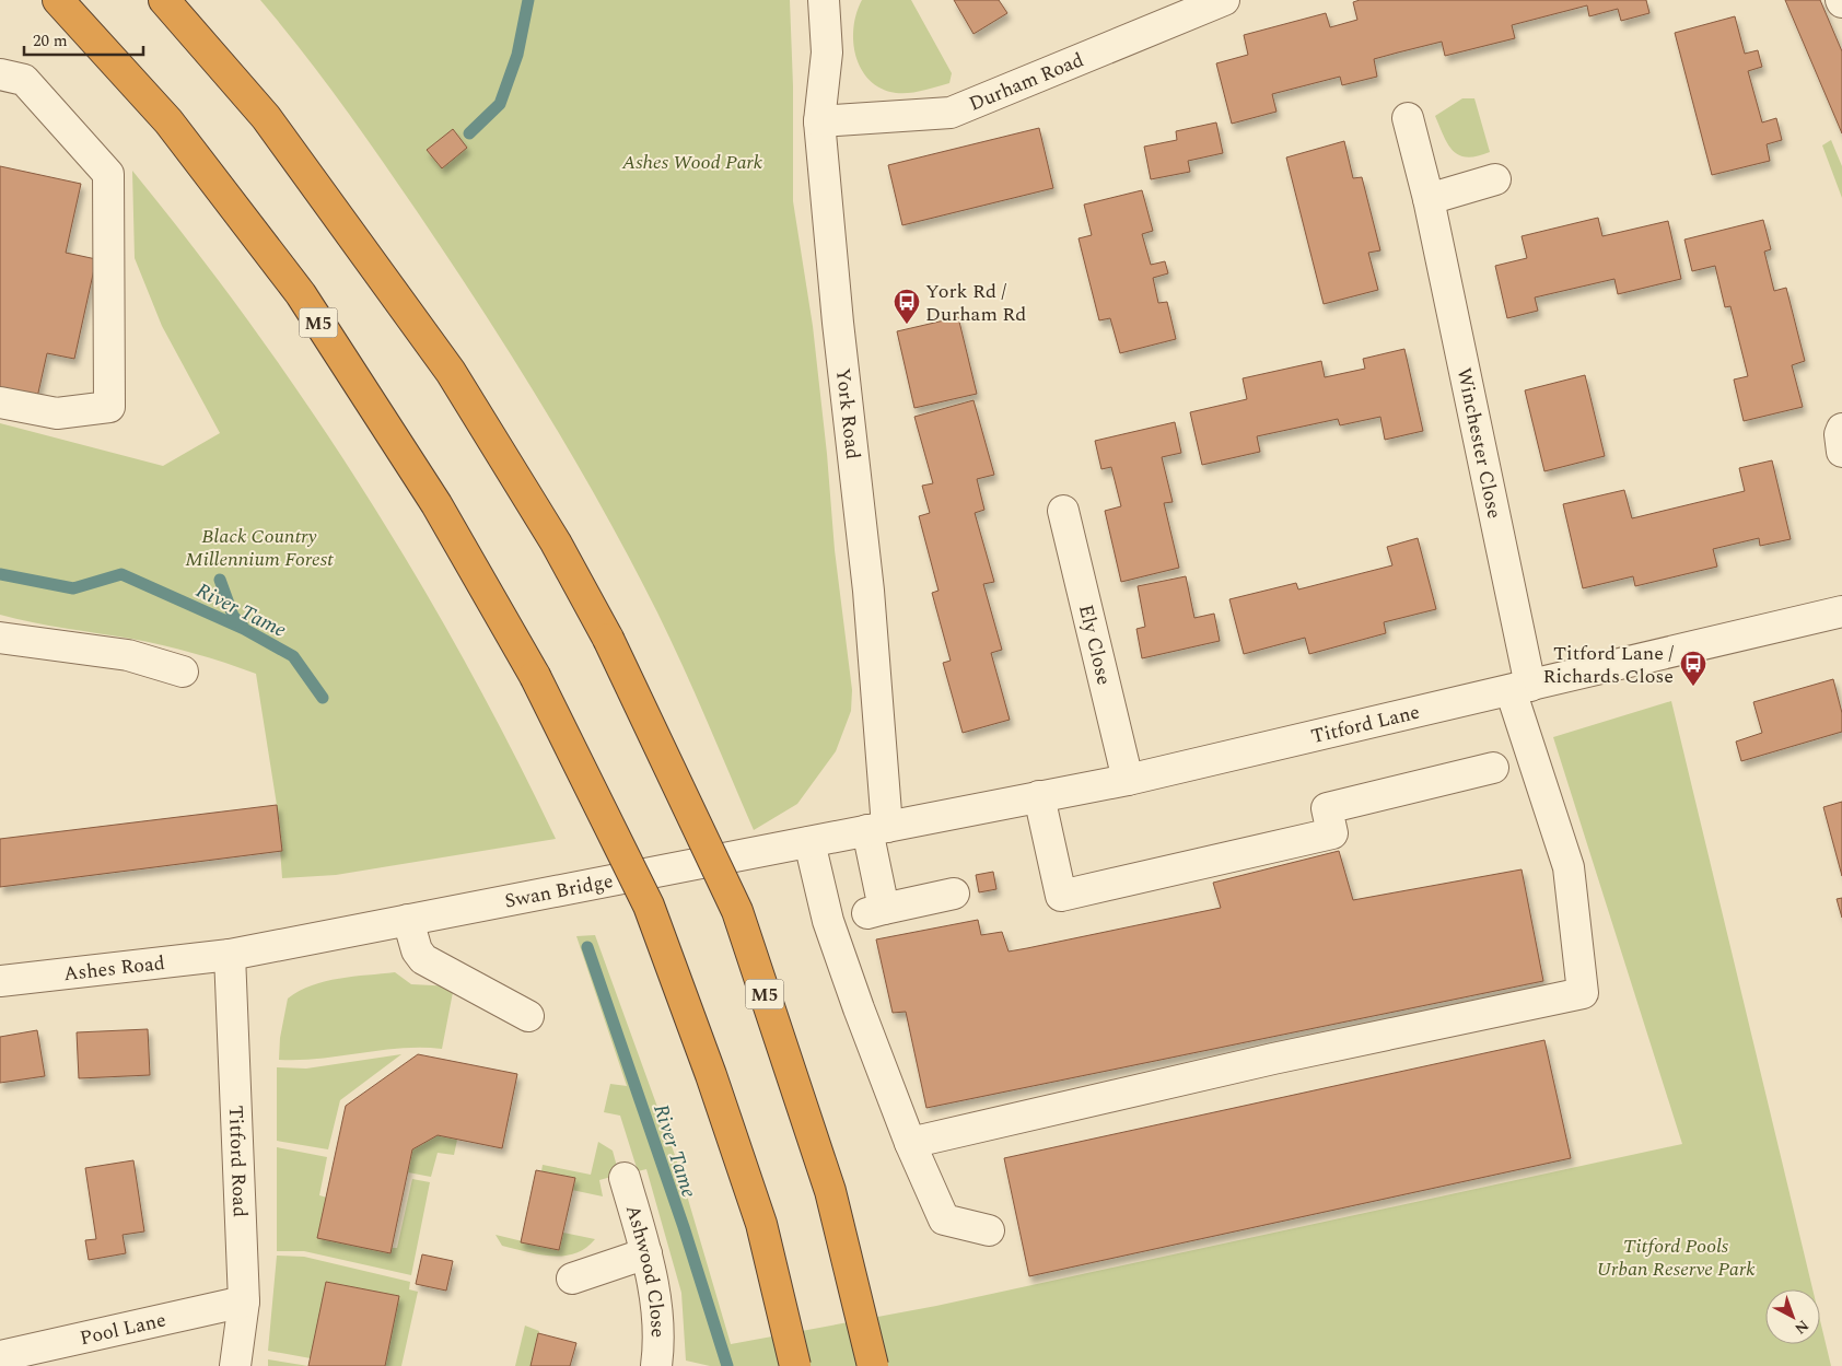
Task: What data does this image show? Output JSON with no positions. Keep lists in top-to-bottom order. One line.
{"streets":{"highway":["M5"],"street":["Durham Road","York Road","Winchester Close","Ely Close","Titford Lane","Swan Bridge","Ashes Road","Titford Road","Ashwood Close","Pool Lane"]},"crossings":[["Durham Road","York Road"],["York Road","Titford Lane"],["York Road","Swan Bridge"],["Winchester Close","Titford Lane"],["Ely Close","Titford Lane"],["Titford Lane","Swan Bridge"],["Swan Bridge","Ashes Road"],["Swan Bridge","Titford Road"],["Ashes Road","Titford Road"],["Titford Road","Pool Lane"]],"water":["River Tame"],"parks":["Ashes Wood Park","Black Country Millennium Forest","Titford Pools Urban Reserve Park"],"places":{"bus stop":["York Rd / Durham Rd","Titford Lane / Richards Close"]},"scale_bar":"20 m","north":"bottom right"}
